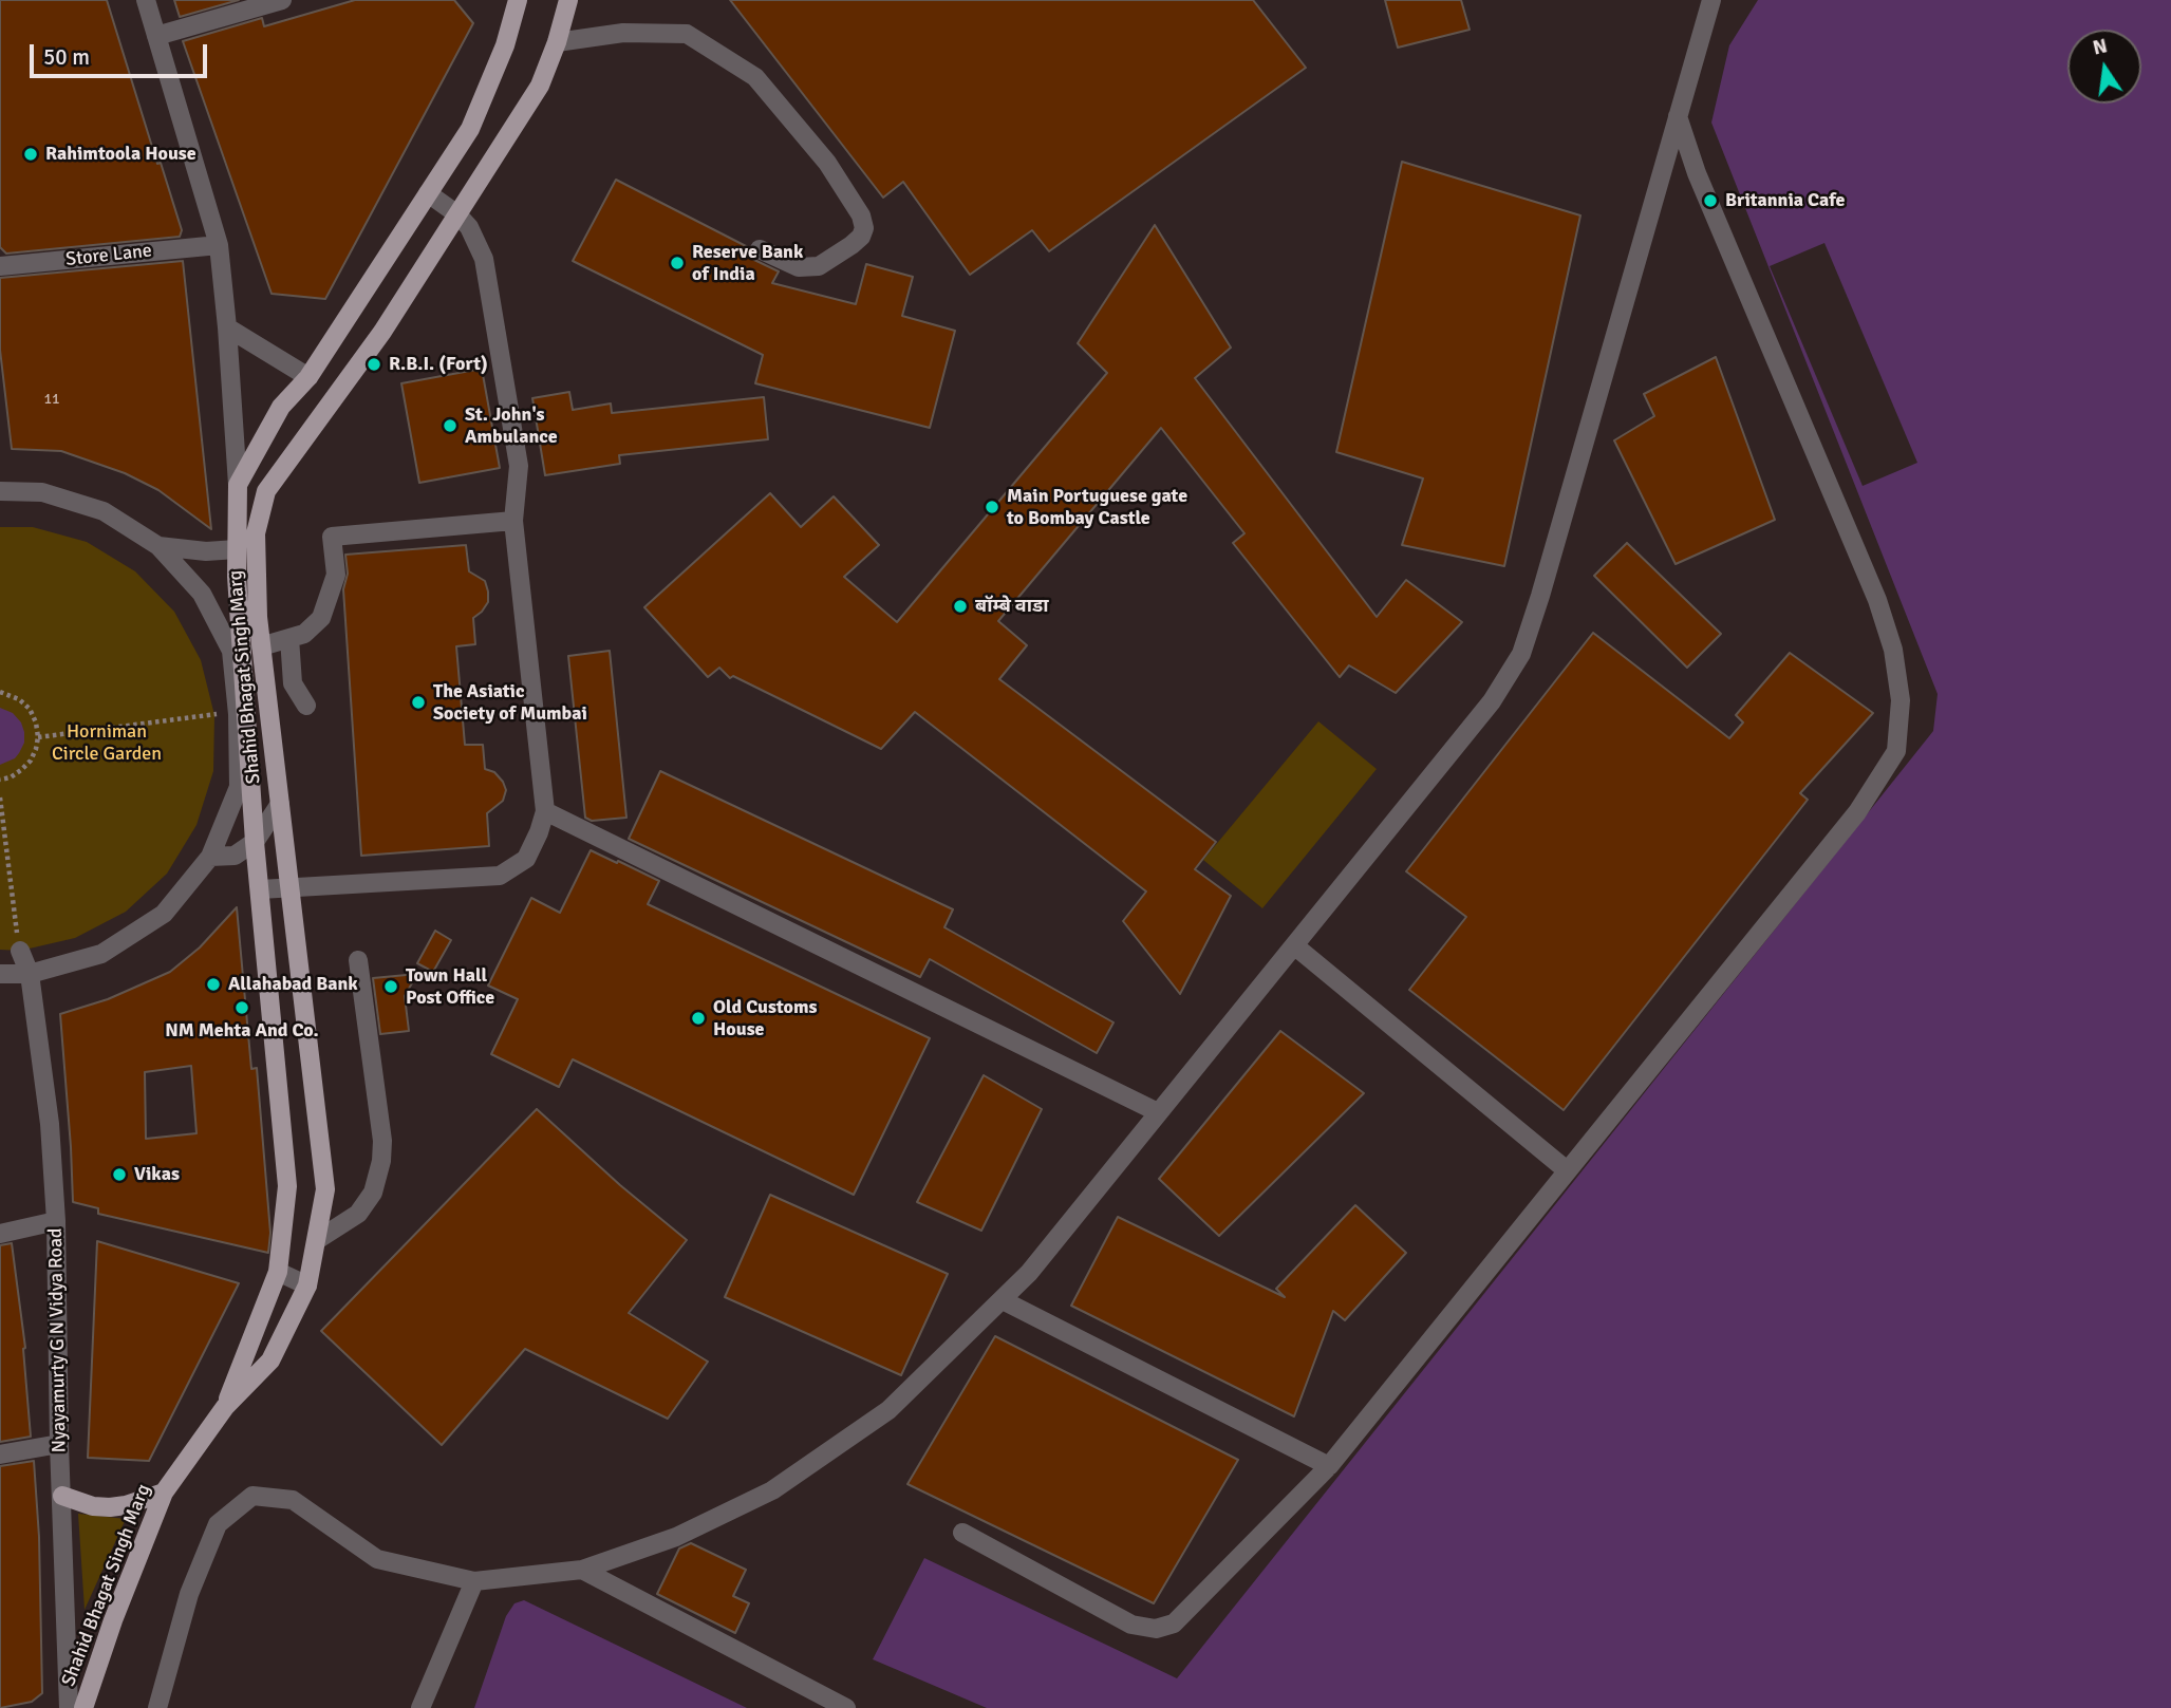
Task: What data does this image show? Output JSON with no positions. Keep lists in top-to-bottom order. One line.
{"streets":{"main road":["Shahid Bhagat Singh Marg"],"street":["Store Lane","Nyayamurty G N Vidya Road"]},"crossings":[["Shahid Bhagat Singh Marg","Nyayamurty G N Vidya Road"]],"parks":["Horniman Circle Garden"],"places":["Rahimtoola House","Britannia Cafe","Reserve Bank of India","R.B.I. (Fort)","St. John's Ambulance","Main Portuguese gate to Bombay Castle","बॉम्बे वाडा","The Asiatic Society of Mumbai","Allahabad Bank","Town Hall Post Office","NM Mehta And Co.","Old Customs House","Vikas"],"house_numbers":["11"],"scale_bar":"50 m","north":"top"}
